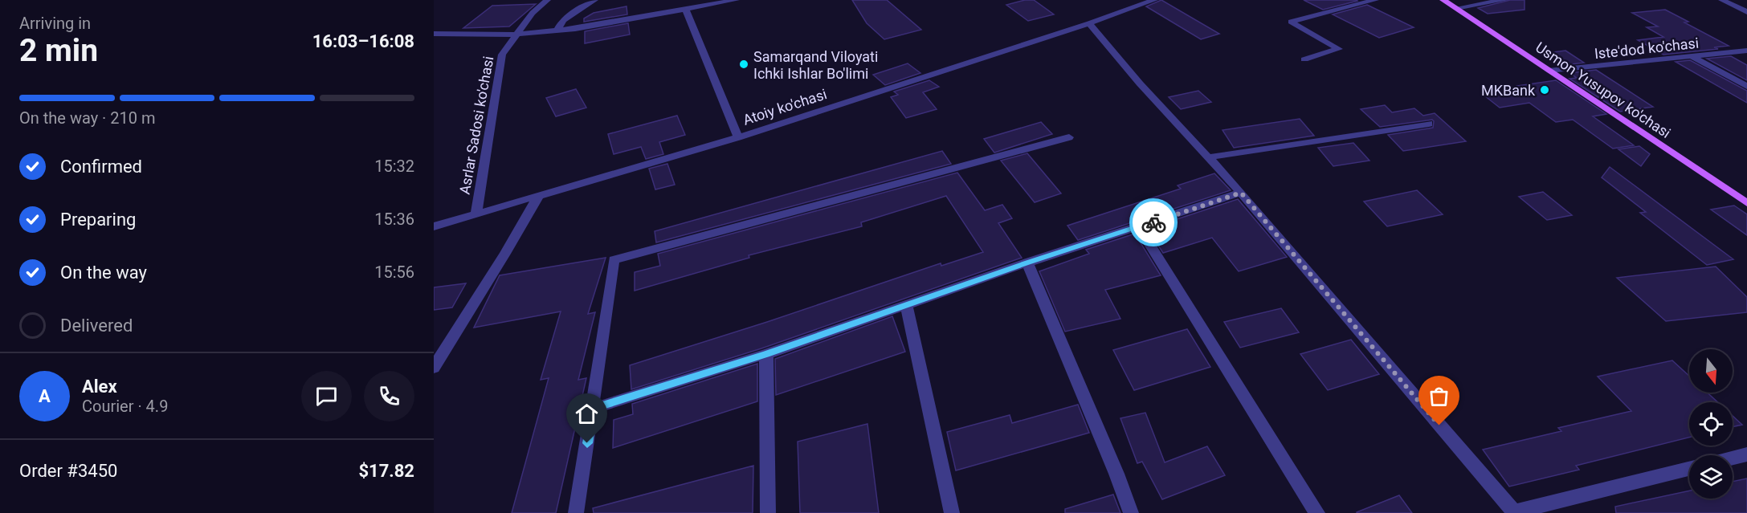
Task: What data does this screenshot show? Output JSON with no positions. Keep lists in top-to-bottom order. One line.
{"streets":{"main road":["Usmon Yusupov ko'chasi"],"street":["Iste'dod ko'chasi","Atoiy ko'chasi","Asrlar Sadosi ko'chasi"]},"crossings":[["Iste'dod ko'chasi","Usmon Yusupov ko'chasi"],["Atoiy ko'chasi","Asrlar Sadosi ko'chasi"]],"places":["Samarqand Viloyati Ichki Ishlar Bo'limi","MKBank"],"north":"bottom","page":{"heading":["2 min","Arriving in","16:03–16:08"],"panel":["Alex","Courier · 4.9","Order #3450","$17.82"],"bar":"On the way · 210 m","list":[["Confirmed","15:32"],["Preparing","15:36"],["On the way","15:56"],"Delivered"],"round":"A"}}
